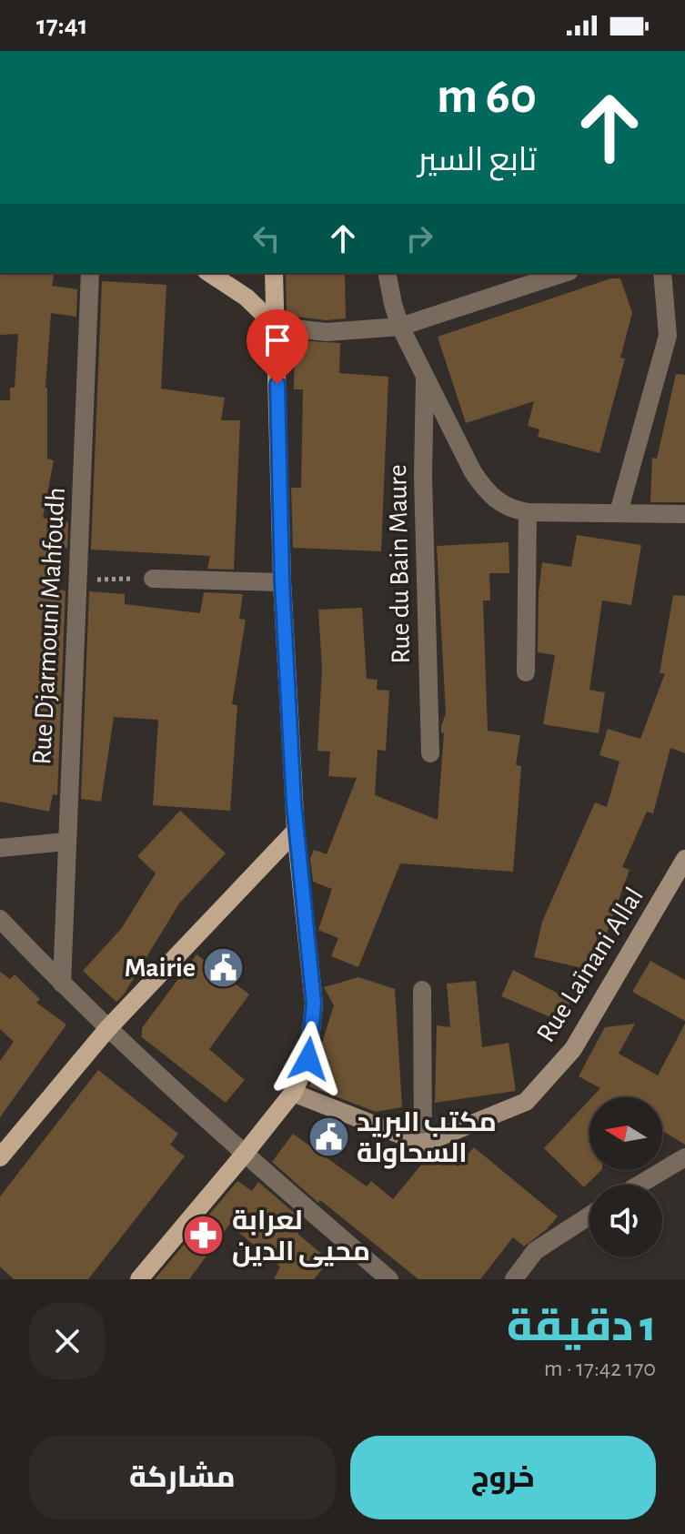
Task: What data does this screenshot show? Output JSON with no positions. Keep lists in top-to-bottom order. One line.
{"streets":{"main road":["Rue Laïnani Allal"],"street":["Rue du Bain Maure","Rue Djarmouni Mahfoudh"]},"places":{"public building":["Mairie","مكتب البريد السحاولة"],"pharmacy":["لعرابة محيى الدين"]},"north":"left","page":{"status":"17:41","turn":["60 m","تابع السير"],"heading":["1 دقيقة","170 m · 17:42"],"buttons":["خروج","مشاركة"]}}
